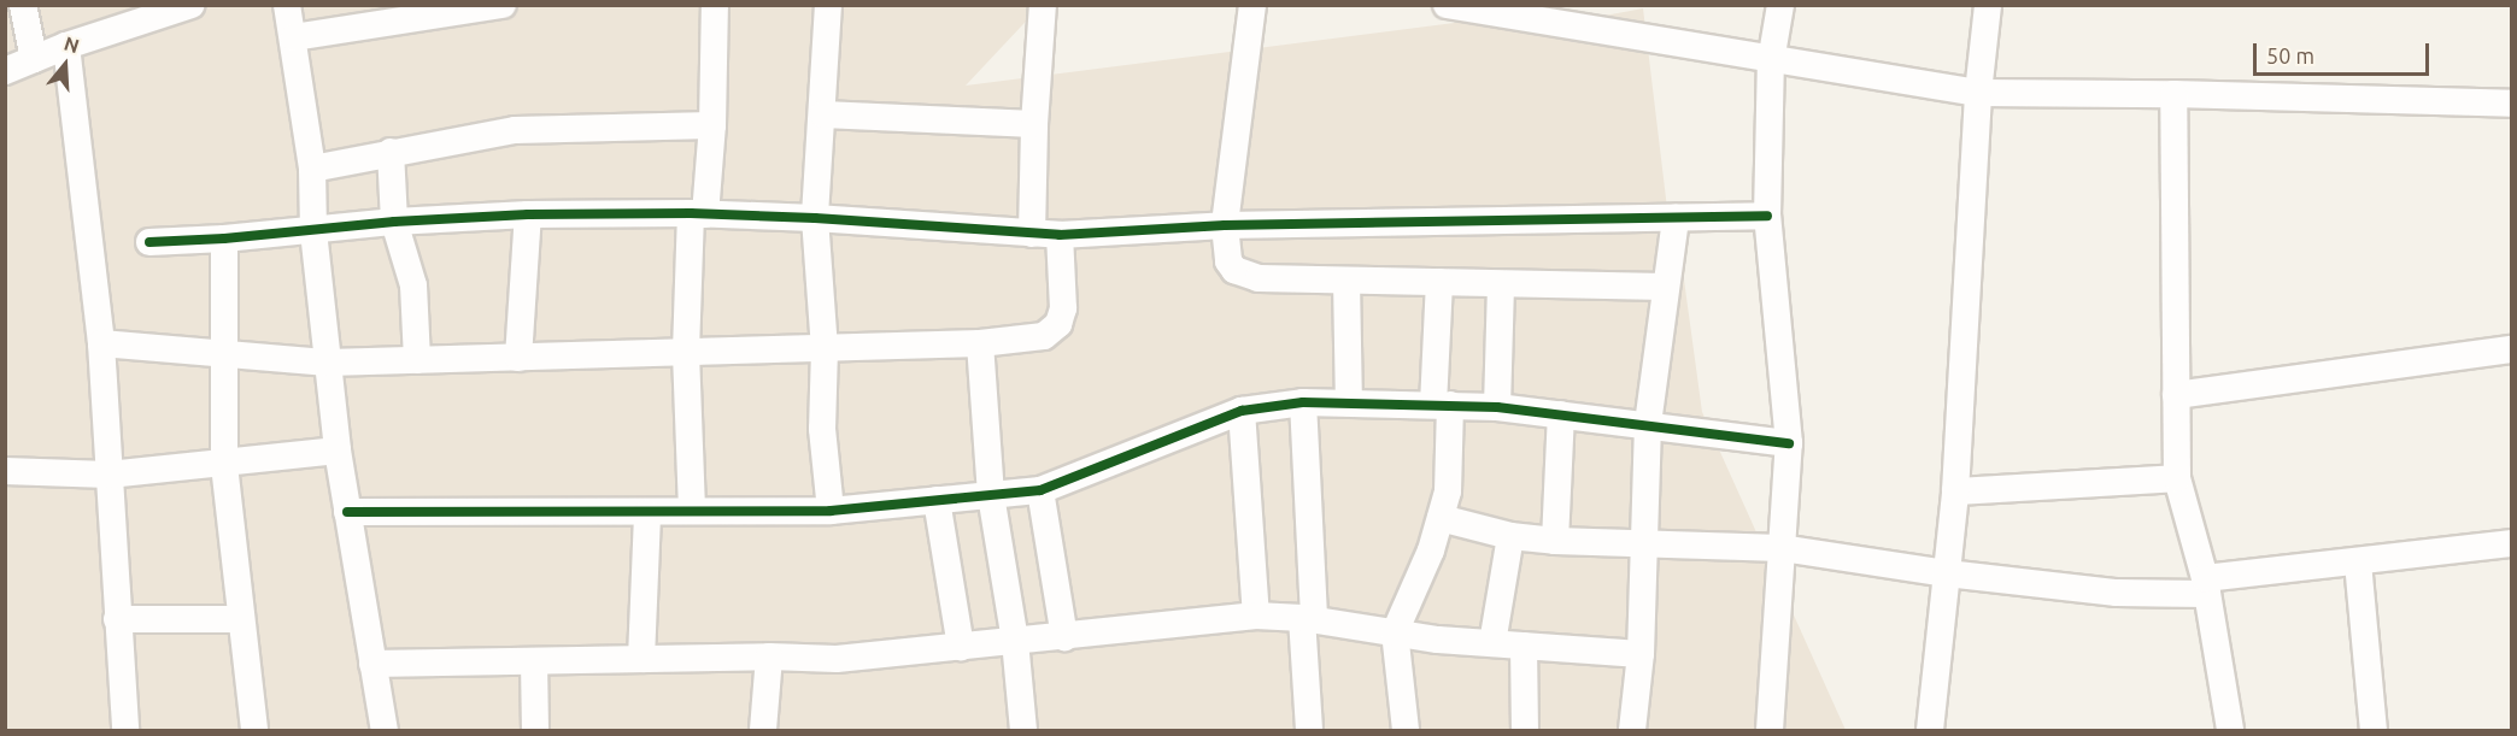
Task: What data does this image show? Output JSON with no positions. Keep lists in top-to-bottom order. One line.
{"scale_bar":"50 m","north":"top"}
